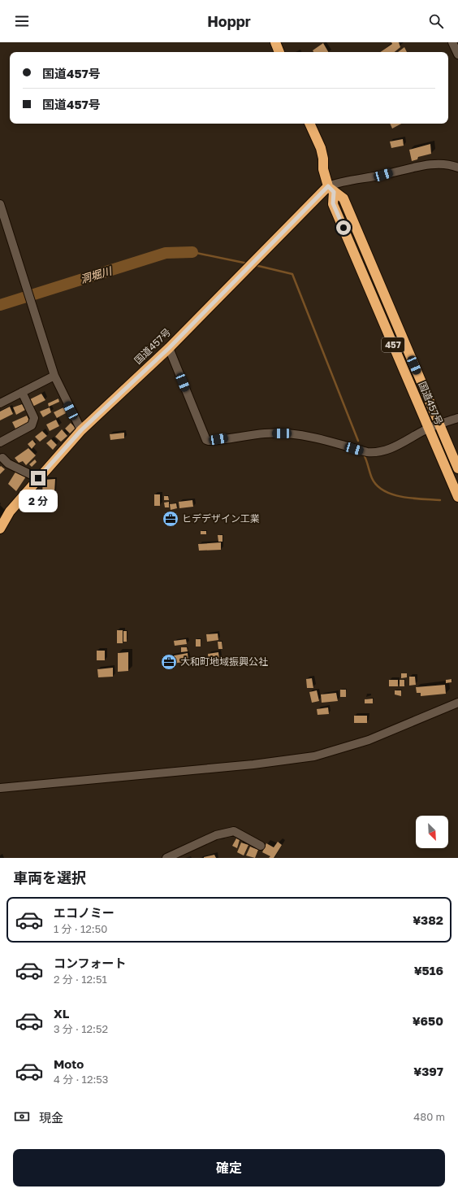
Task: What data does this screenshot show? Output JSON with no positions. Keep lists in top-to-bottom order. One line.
{"streets":{"highway":["457","国道457号"]},"water":["洞堀川"],"places":{"office":["ヒデデザイン工業","大和町地域振興公社"]},"north":"bottom right","page":{"header":"Hoppr","banner":["国道457号","国道457号"],"bubble":"2 分","heading":"車両を選択","list":[{"name":"エコノミー","note":"1 分 · 12:50","value":"¥382"},{"name":"コンフォート","note":"2 分 · 12:51","value":"¥516"},{"name":"XL","note":"3 分 · 12:52","value":"¥650"},{"name":"Moto","note":"4 分 · 12:53","value":"¥397"}],"pay":["現金","480 m"],"buttons":"確定"}}
